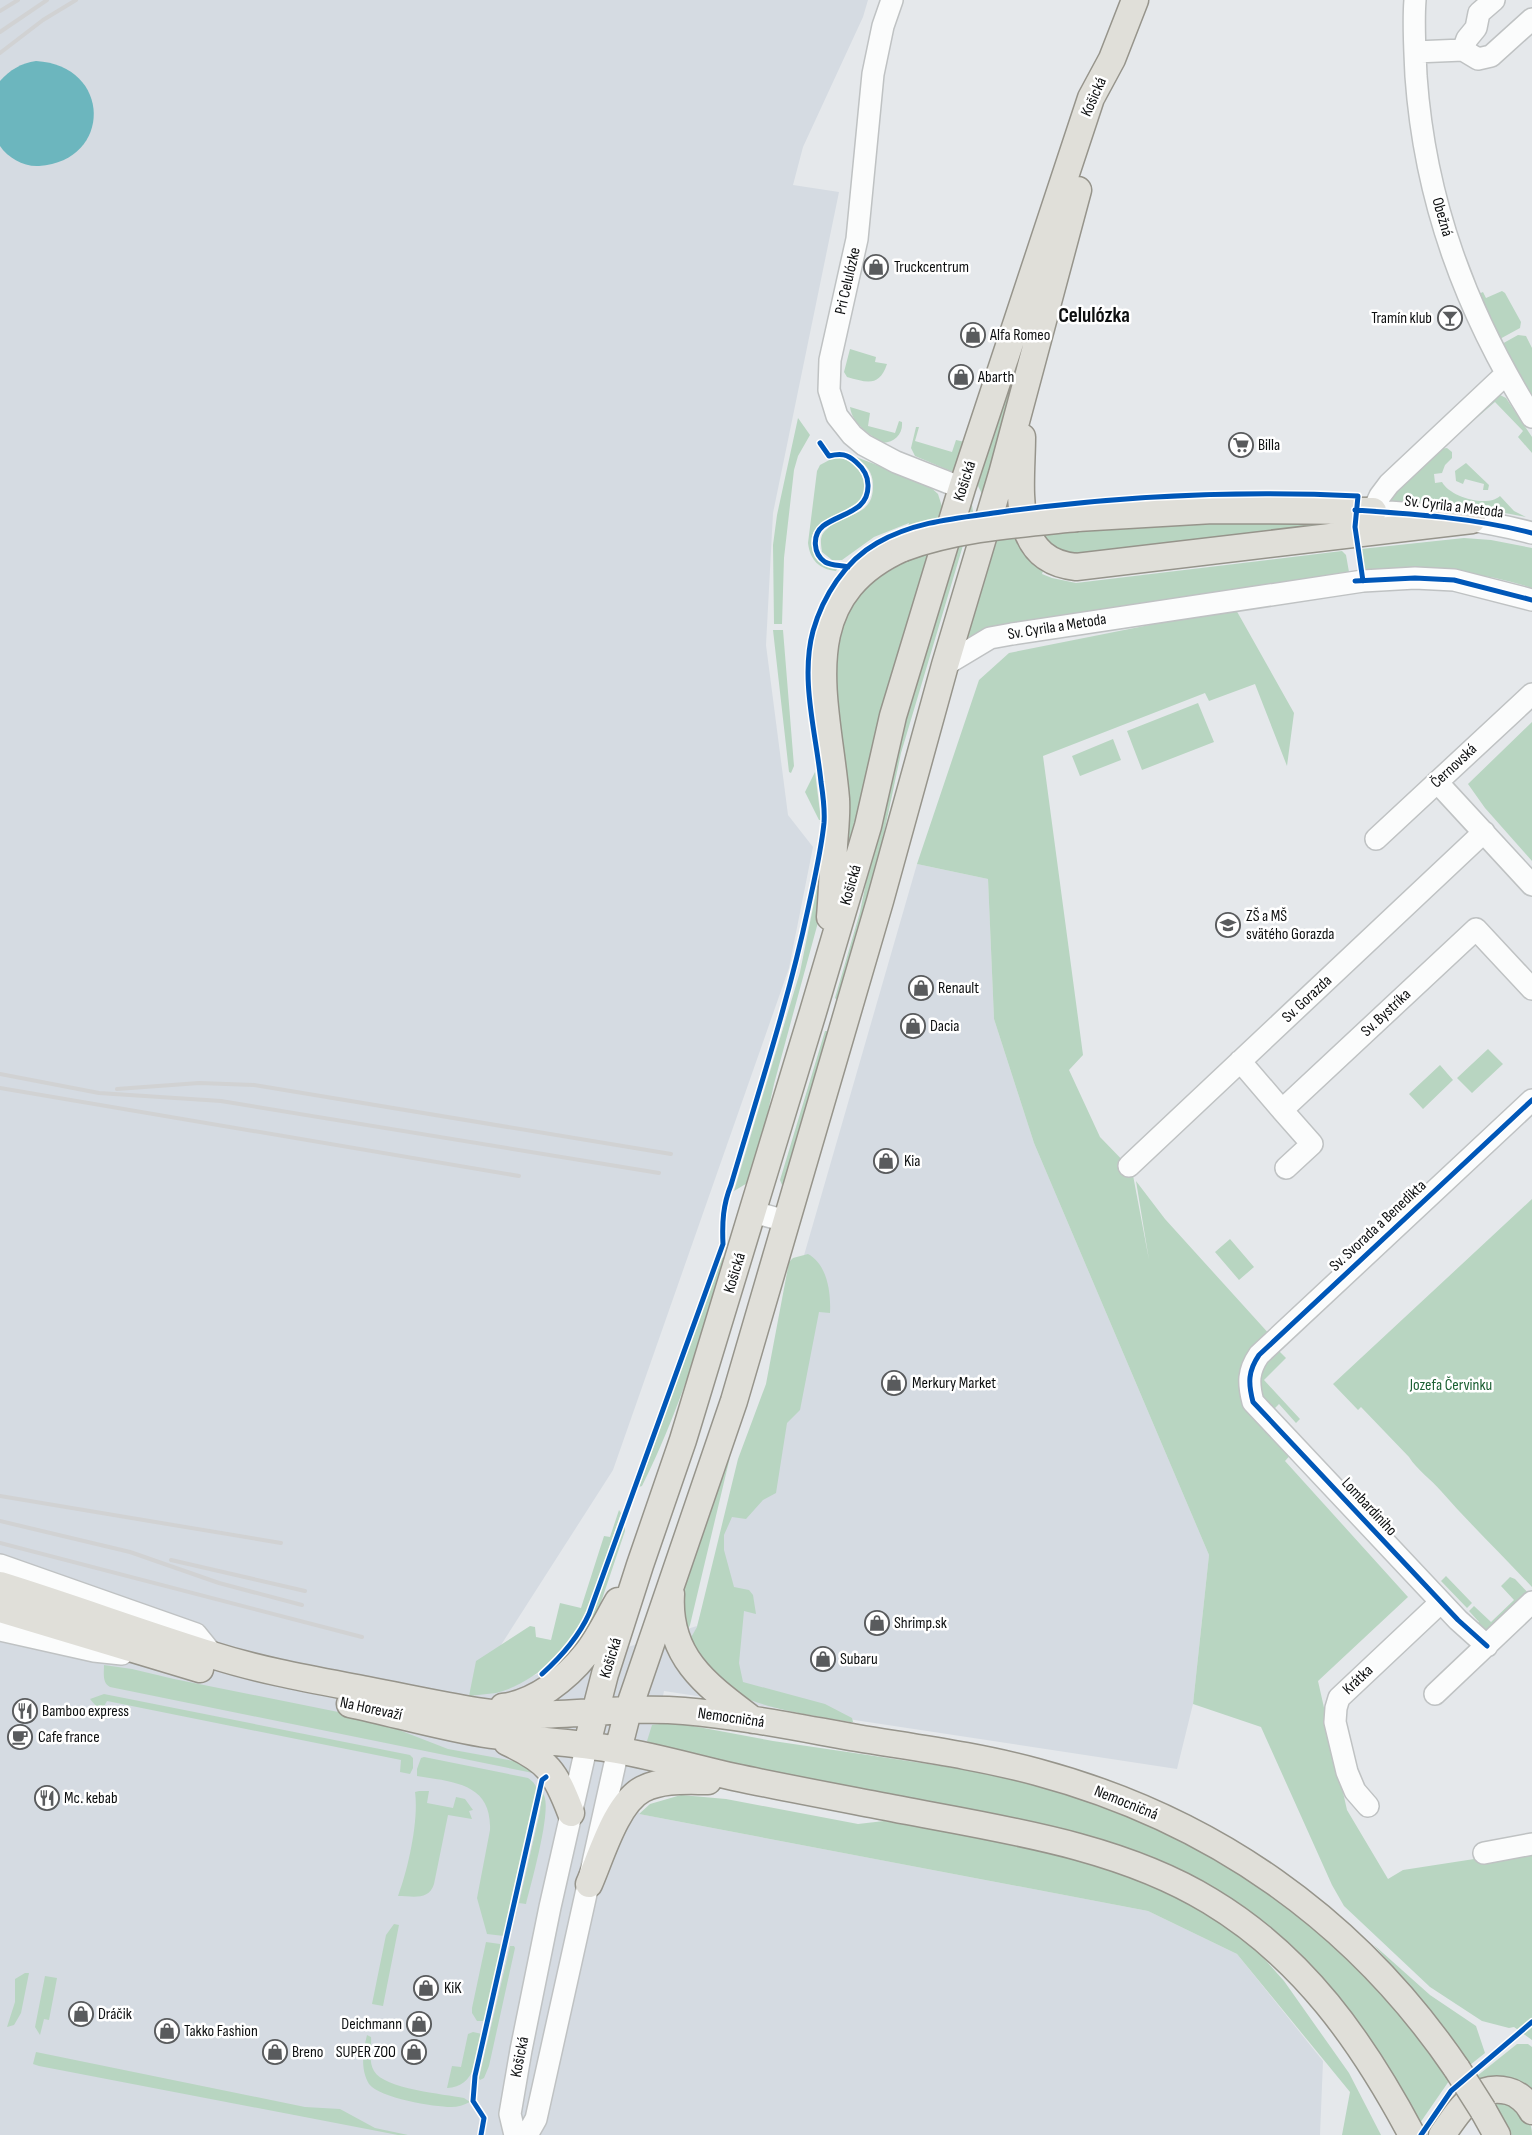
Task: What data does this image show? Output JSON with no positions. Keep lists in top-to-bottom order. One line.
{"streets":{"main road":["Košická","Na Horevaží","Nemocničná"],"street":["Obežná","Pri Celulózke","Sv. Cyrila a Metoda","Černovská","Sv. Gorazda","Sv. Bystríka","Sv. Svorada a Benedikta","Lombardiniho","Krátka"]},"crossings":[["Košická","Pri Celulózke"],["Košická","Sv. Cyrila a Metoda"],["Košická","Na Horevaží"],["Košická","Nemocničná"],["Sv. Svorada a Benedikta","Lombardiniho"],["Lombardiniho","Krátka"],["Na Horevaží","Nemocničná"]],"districts":["Celulózka"],"parks":["Jozefa Červinku"],"places":{"shop":["Truckcentrum","Alfa Romeo","Abarth","Renault","Dacia","Kia","Merkury Market","Shrimp.sk","Subaru","KiK","Dráčik","Deichmann","Takko Fashion","Breno","SUPER ZOO"],"bar":["Tramín klub"],"supermarket":["Billa"],"school or university":["ZŠ a MŠ svätého Gorazda"],"restaurant":["Bamboo express","Mc. kebab"],"cafe":["Cafe france"]}}
